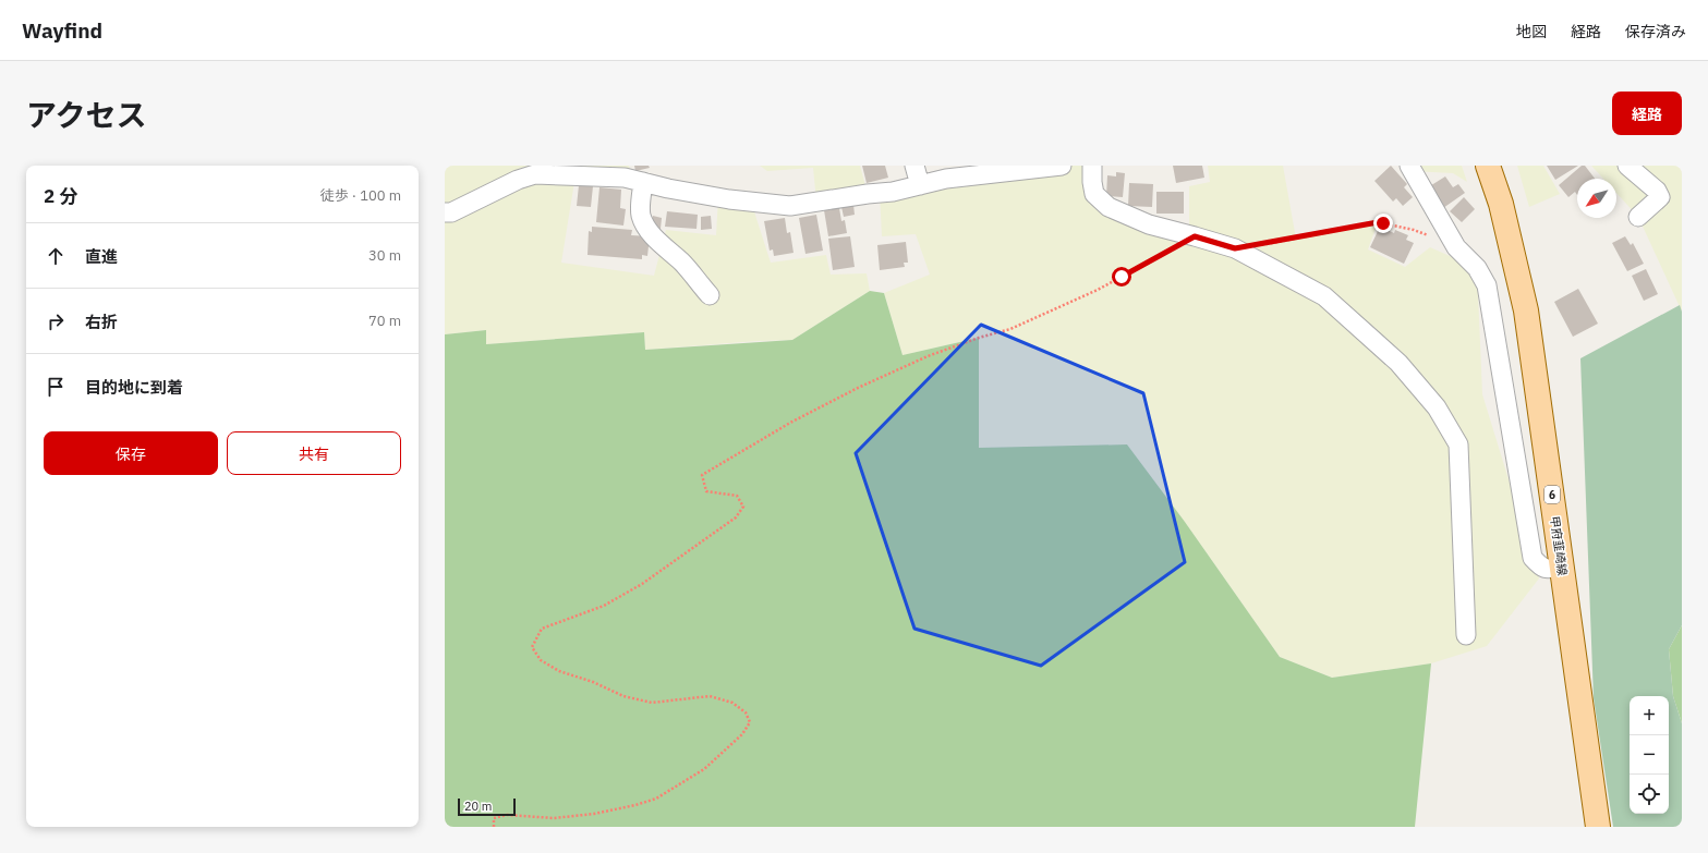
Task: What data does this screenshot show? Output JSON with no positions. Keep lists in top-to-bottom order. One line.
{"streets":{"main road":["6","甲府韮崎線"]},"scale_bar":"20 m","north":"bottom left","page":{"header":"Wayfind","nav":["地図","経路","保存済み"],"title":"アクセス","buttons":["経路",["保存","共有"]],"heading":["2 分","徒歩 · 100 m"],"list":[["直進","30 m"],["右折","70 m"],"目的地に到着"],"map_buttons":["+","−"],"scale":"20 m"}}
